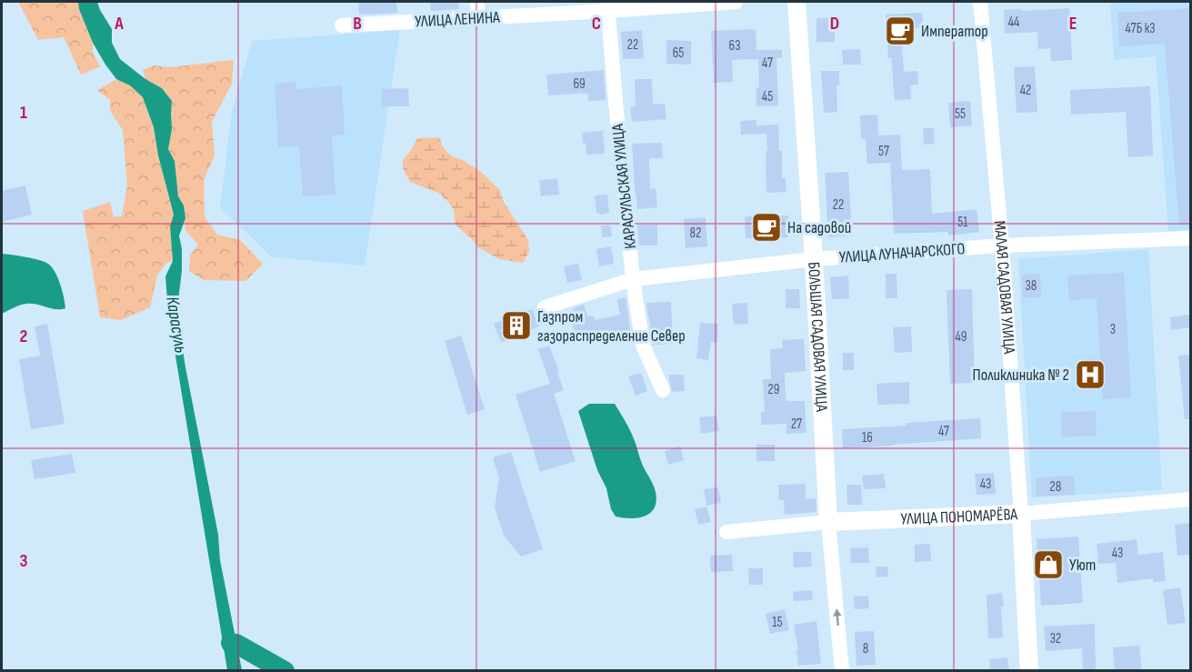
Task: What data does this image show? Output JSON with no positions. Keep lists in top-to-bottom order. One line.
{"streets":{"main road":["МАЛАЯ САДОВАЯ УЛИЦА","БОЛЬШАЯ САДОВАЯ УЛИЦА","УЛИЦА ПОНОМАРЁВА"],"street":["УЛИЦА ЛЕНИНА","КАРАСУЛЬСКАЯ УЛИЦА","УЛИЦА ЛУНАЧАРСКОГО"]},"crossings":[["УЛИЦА ЛЕНИНА","КАРАСУЛЬСКАЯ УЛИЦА"],["КАРАСУЛЬСКАЯ УЛИЦА","УЛИЦА ЛУНАЧАРСКОГО"],["УЛИЦА ЛУНАЧАРСКОГО","МАЛАЯ САДОВАЯ УЛИЦА"],["УЛИЦА ЛУНАЧАРСКОГО","БОЛЬШАЯ САДОВАЯ УЛИЦА"],["МАЛАЯ САДОВАЯ УЛИЦА","УЛИЦА ПОНОМАРЁВА"],["БОЛЬШАЯ САДОВАЯ УЛИЦА","УЛИЦА ПОНОМАРЁВА"]],"water":["Карасуль"],"places":{"cafe":["Император","На садовой"],"building":["Газпром газораспределение Север"],"hospital":["Поликлиника № 2"],"shop":["Уют"]},"house_numbers":["44","47Б к3","22","63","65","47","69","42","45","55","57","22","51","82","38","3","49","29","27","47","16","43","28","43","15","32","8"],"grid":{"columns":["A","B","C","D","E"],"rows":["1","2","3"]}}
